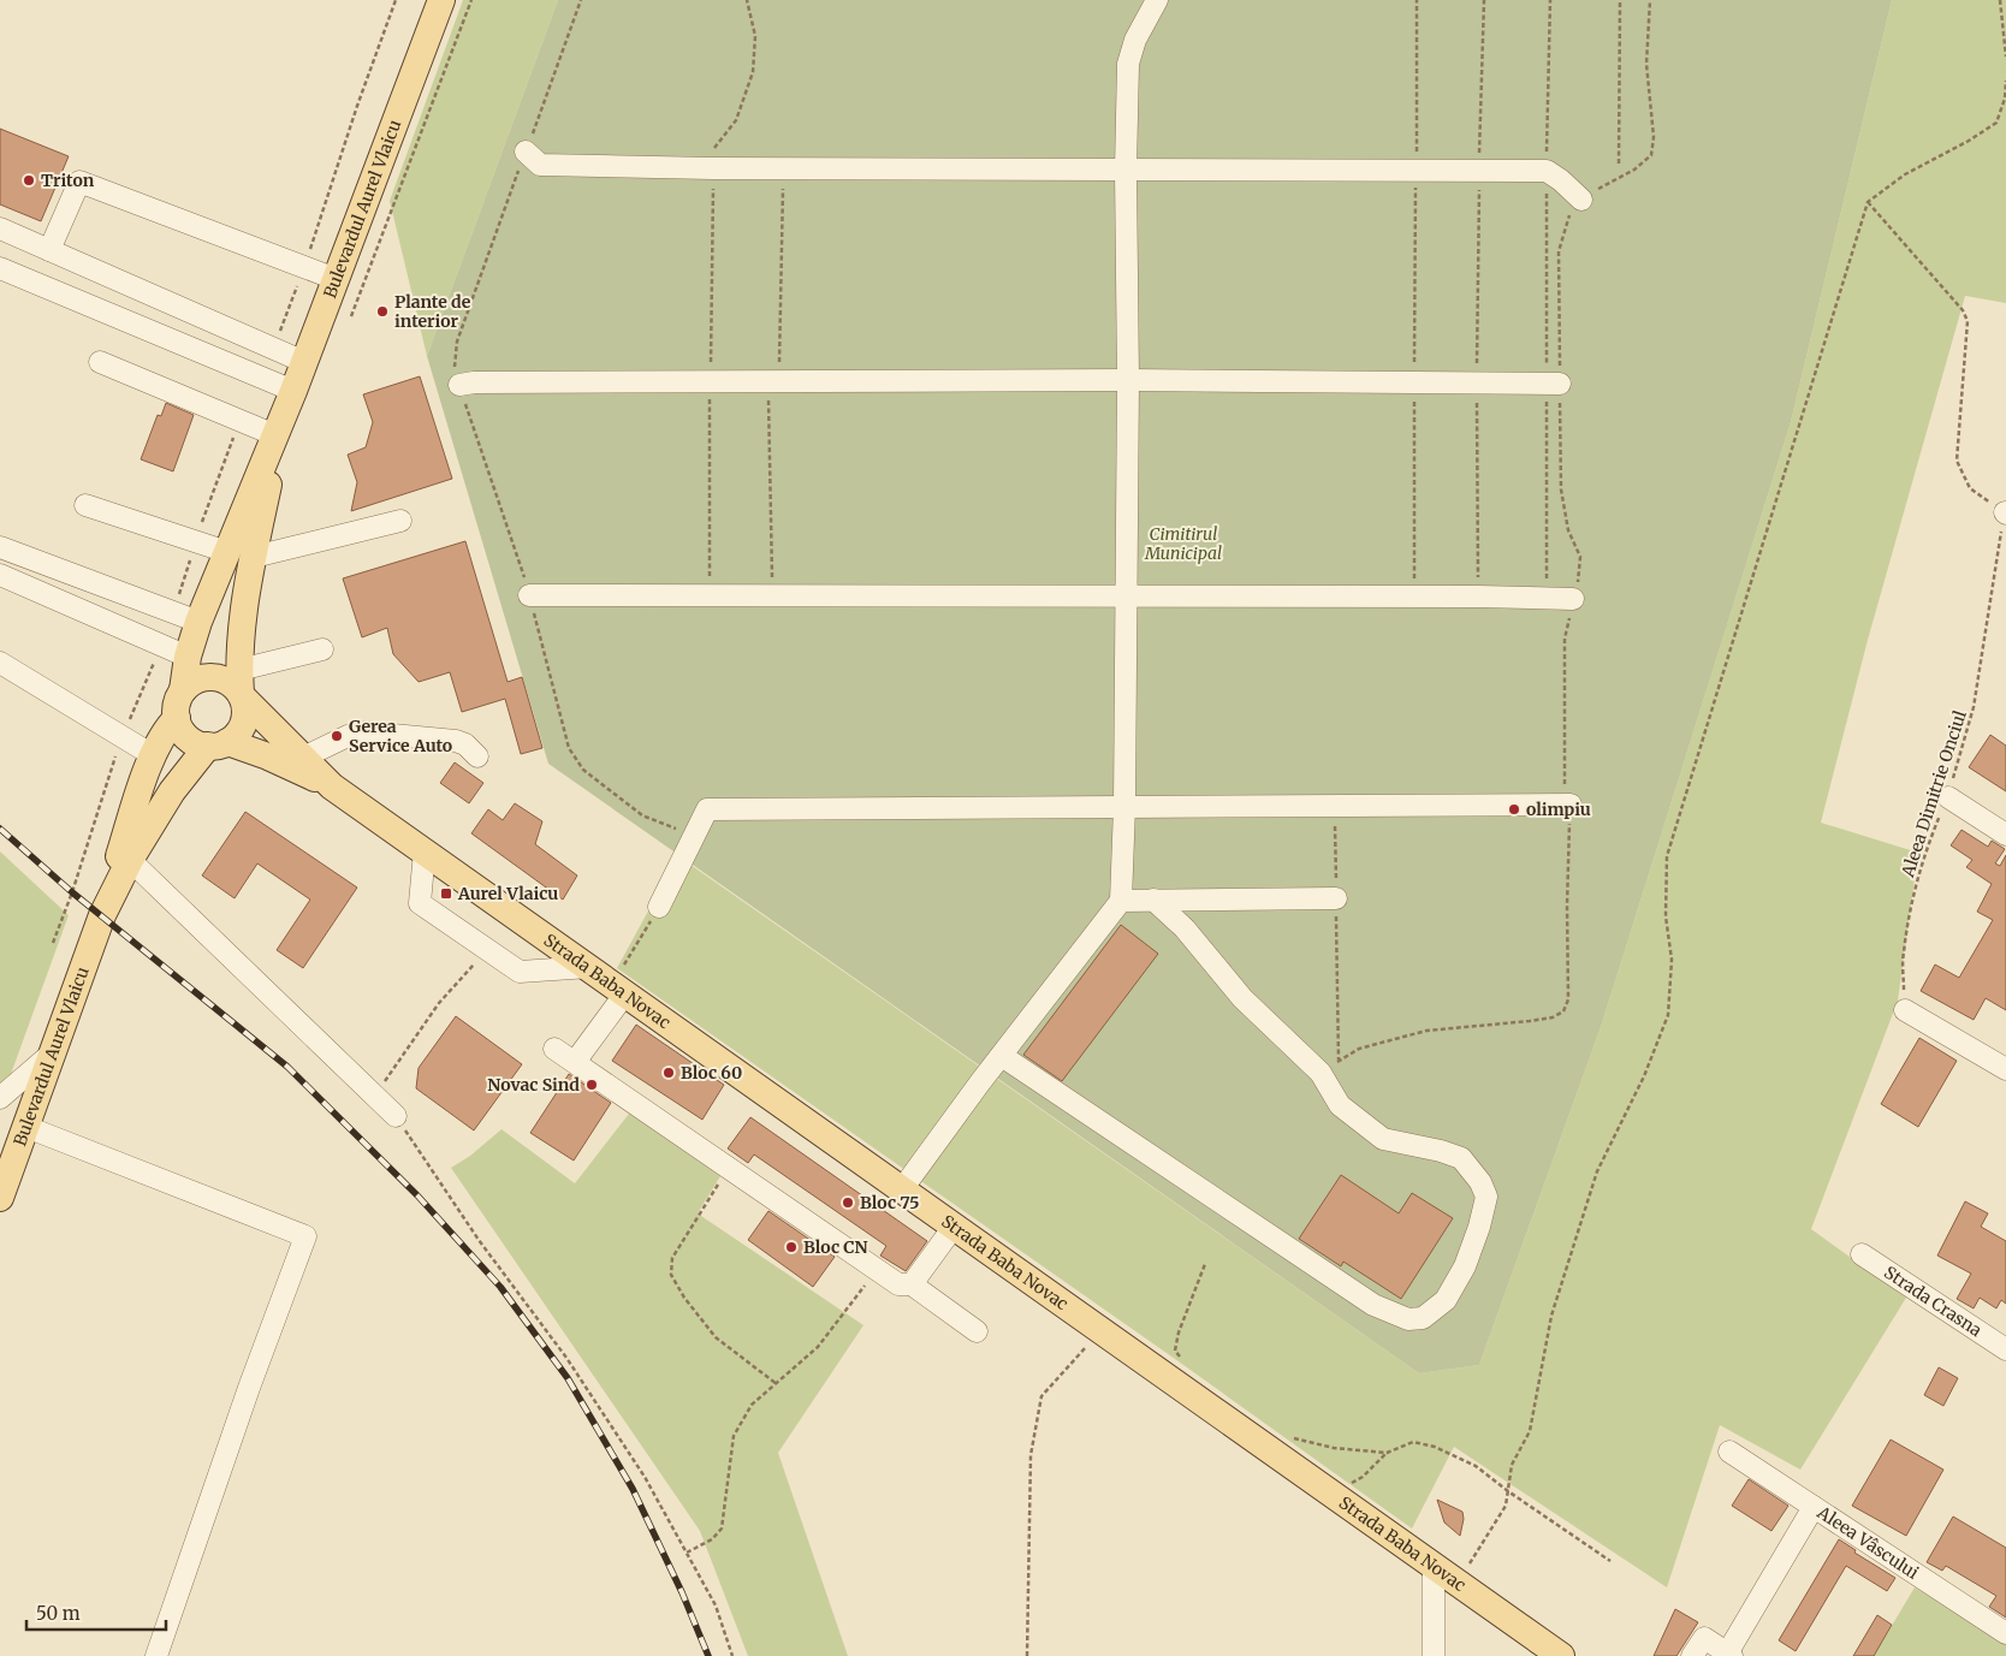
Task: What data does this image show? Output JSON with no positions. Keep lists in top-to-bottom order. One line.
{"streets":{"main road":["Bulevardul Aurel Vlaicu","Strada Baba Novac"],"street":["Strada Crasna","Aleea Vâscului"],"path":["Aleea Dimitrie Onciul"]},"crossings":[["Bulevardul Aurel Vlaicu","Strada Baba Novac"]],"parks":["Cimitirul Municipal"],"places":{"other":["Triton","Plante de interior","Gerea Service Auto","olimpiu","Bloc 60","Novac Sind","Bloc 75","Bloc CN"],"transit":["Aurel Vlaicu"]},"scale_bar":"50 m"}
